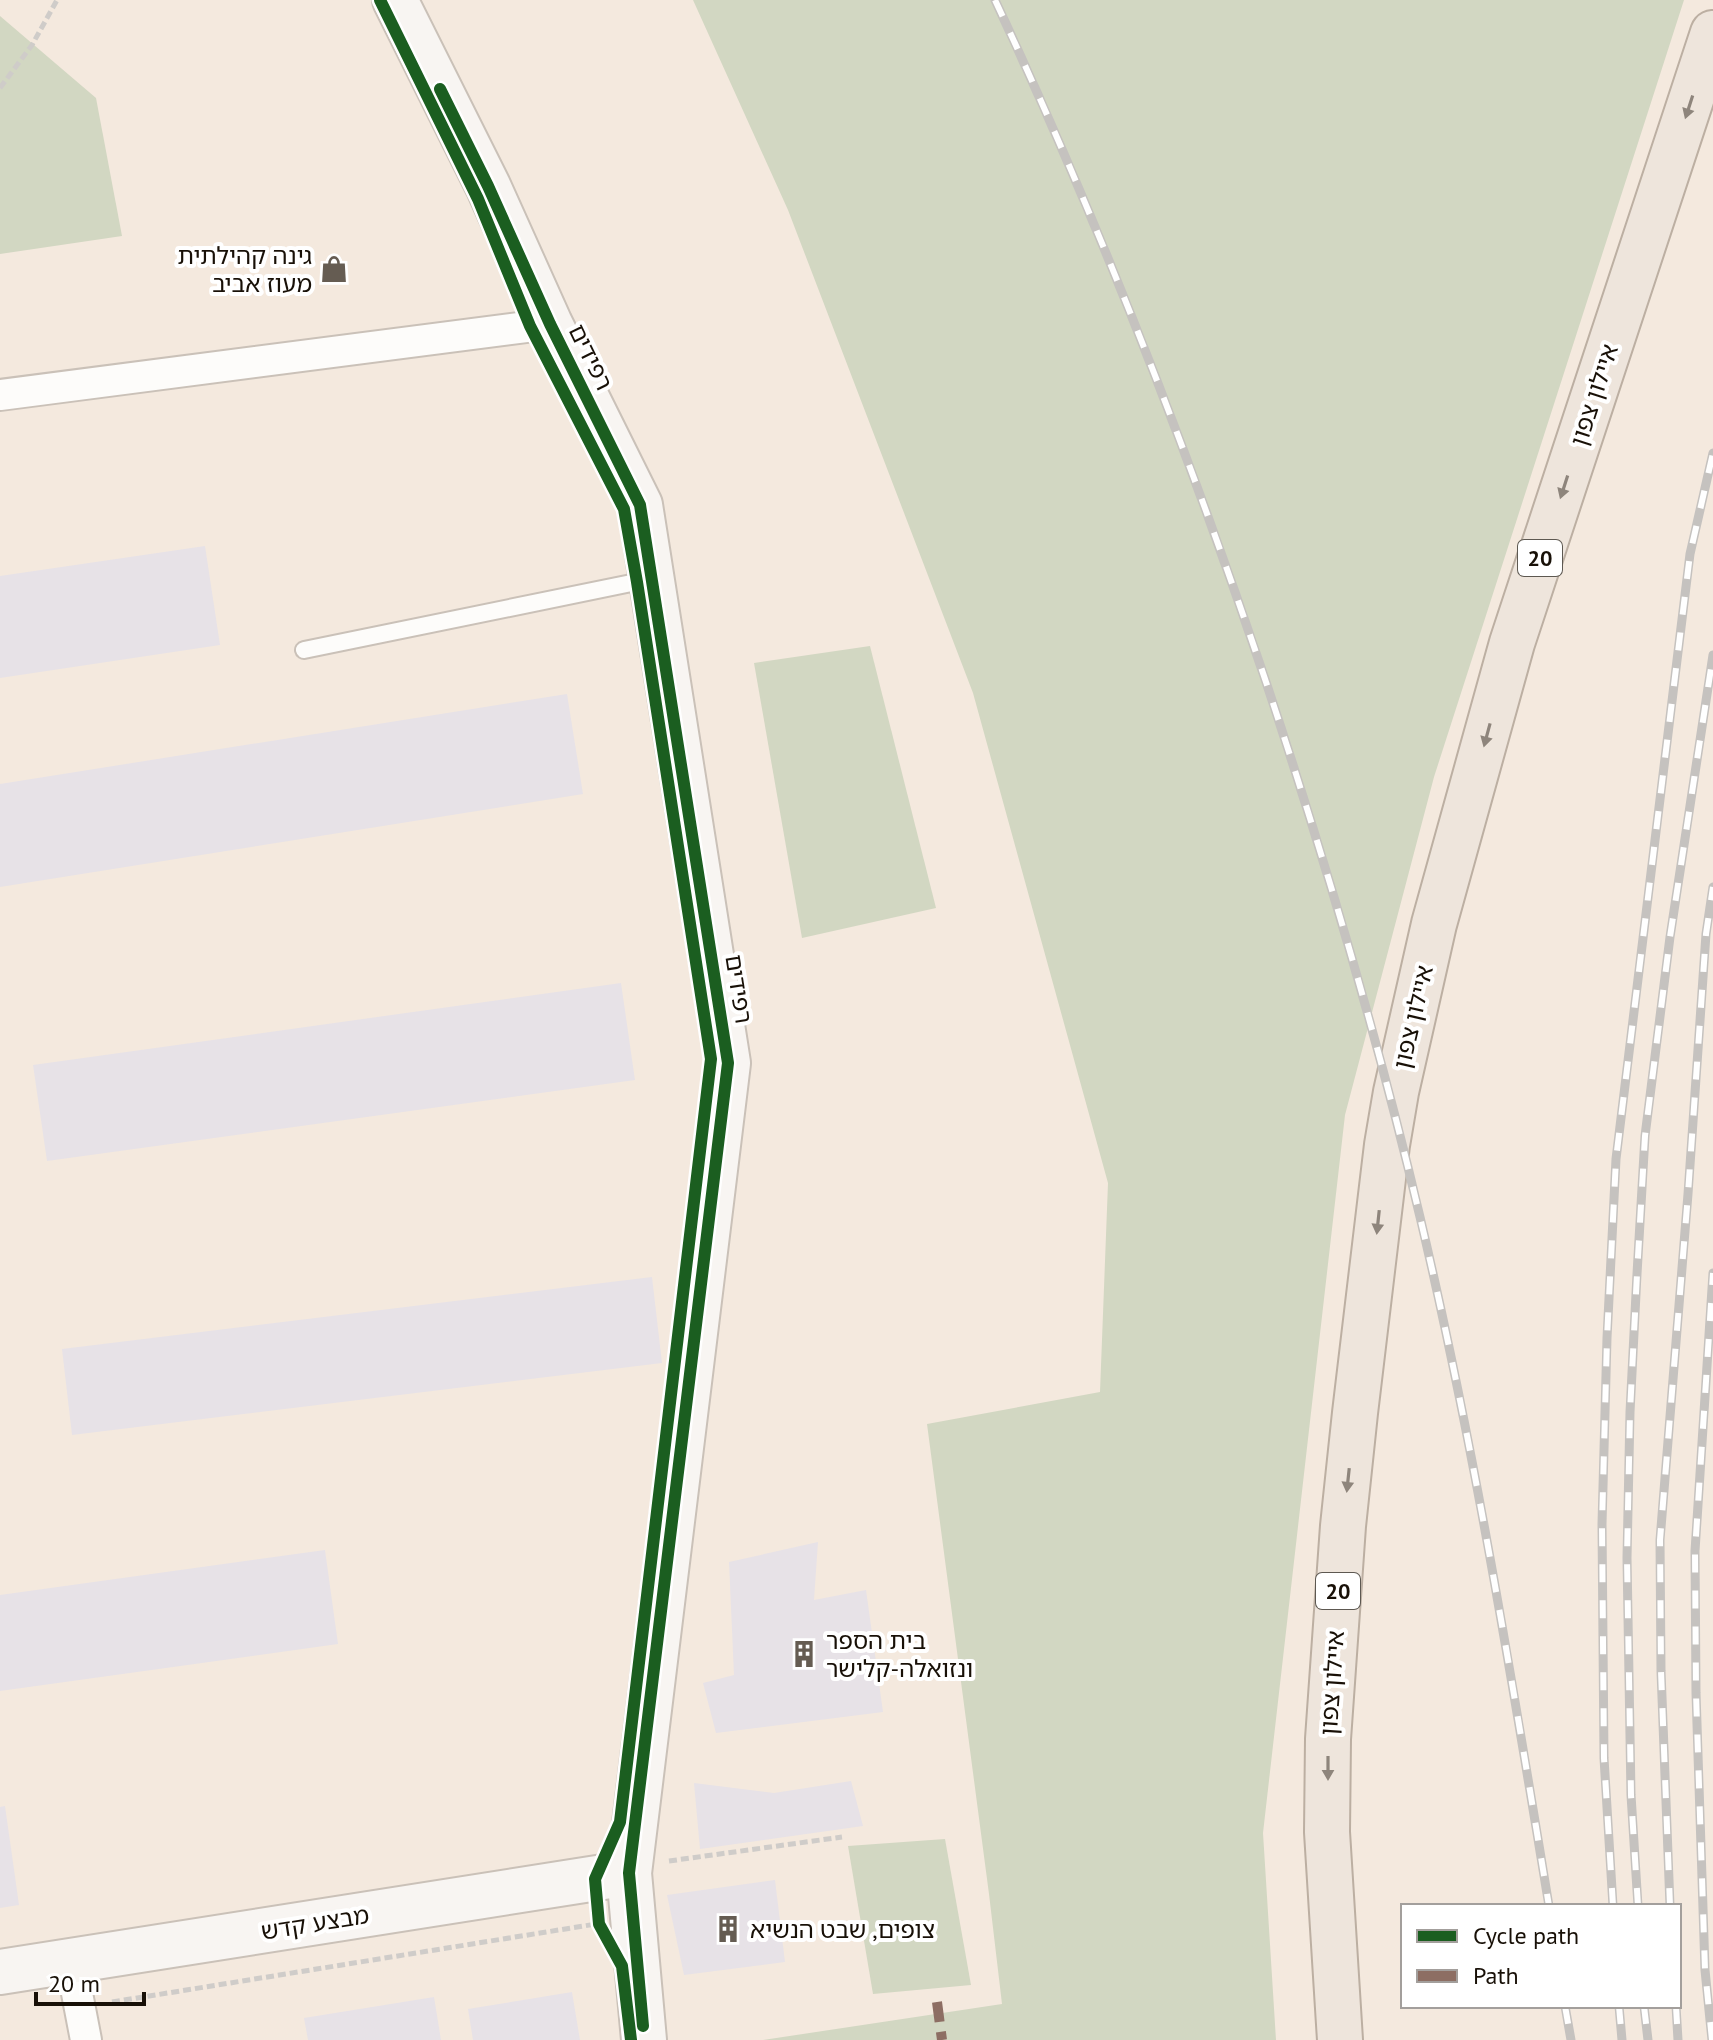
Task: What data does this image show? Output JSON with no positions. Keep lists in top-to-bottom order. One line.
{"streets":{"highway":["איילון צפון","20"],"street":["רפידים","מבצע קדש"]},"crossings":[["רפידים","מבצע קדש"]],"one_way":["איילון צפון"],"places":{"shop":["גינה קהילתית מעוז אביב"],"building":["בית הספר ונזואלה-קלישר","צופים, שבט הנשיא"]},"legend":["Cycle path","Path"],"scale_bar":"20 m"}
